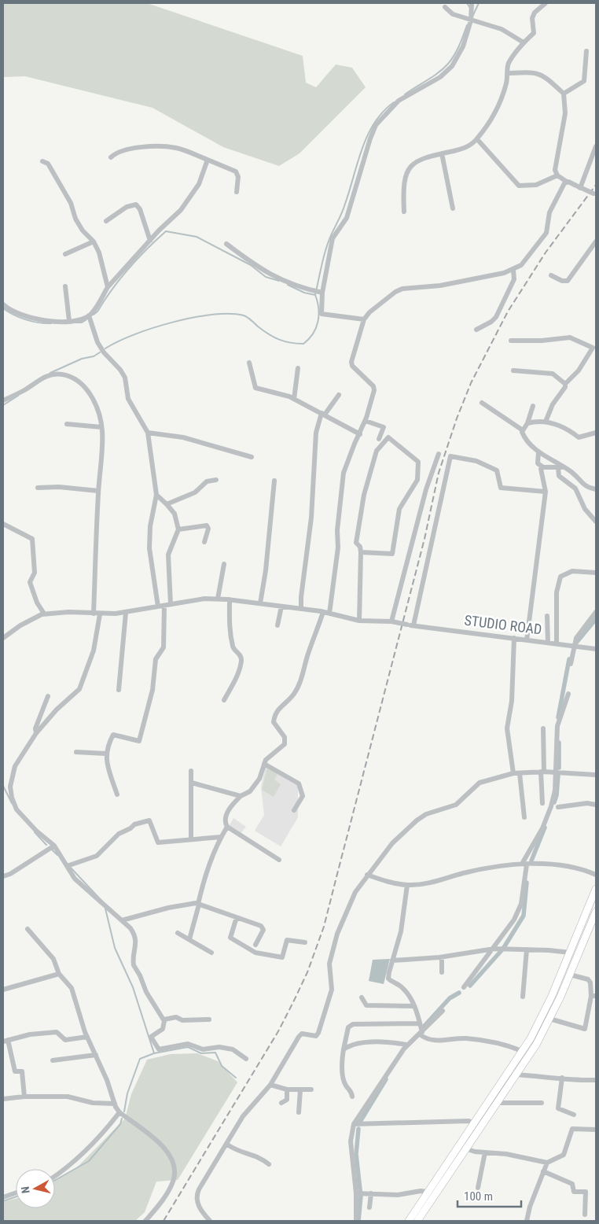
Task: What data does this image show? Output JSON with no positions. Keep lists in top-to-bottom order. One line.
{"streets":{"street":["STUDIO ROAD"]},"scale_bar":"100 m","north":"left"}
